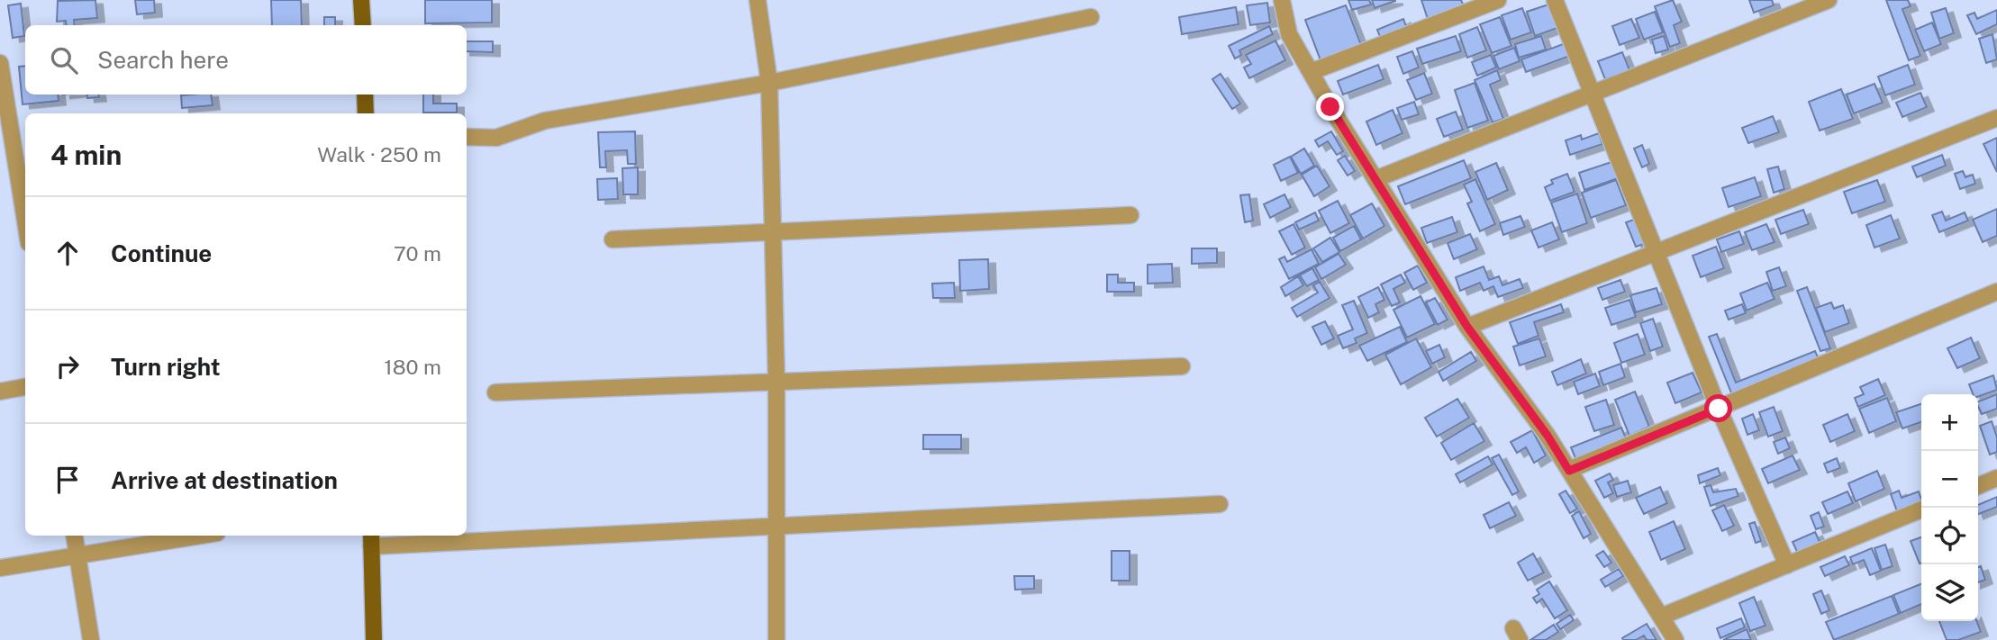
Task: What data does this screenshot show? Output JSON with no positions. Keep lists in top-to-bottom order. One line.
{"page":{"search":"Search here","heading":["4 min","Walk · 250 m"],"list":[["Continue","70 m"],["Turn right","180 m"],"Arrive at destination"],"map_buttons":["+","−"]}}
